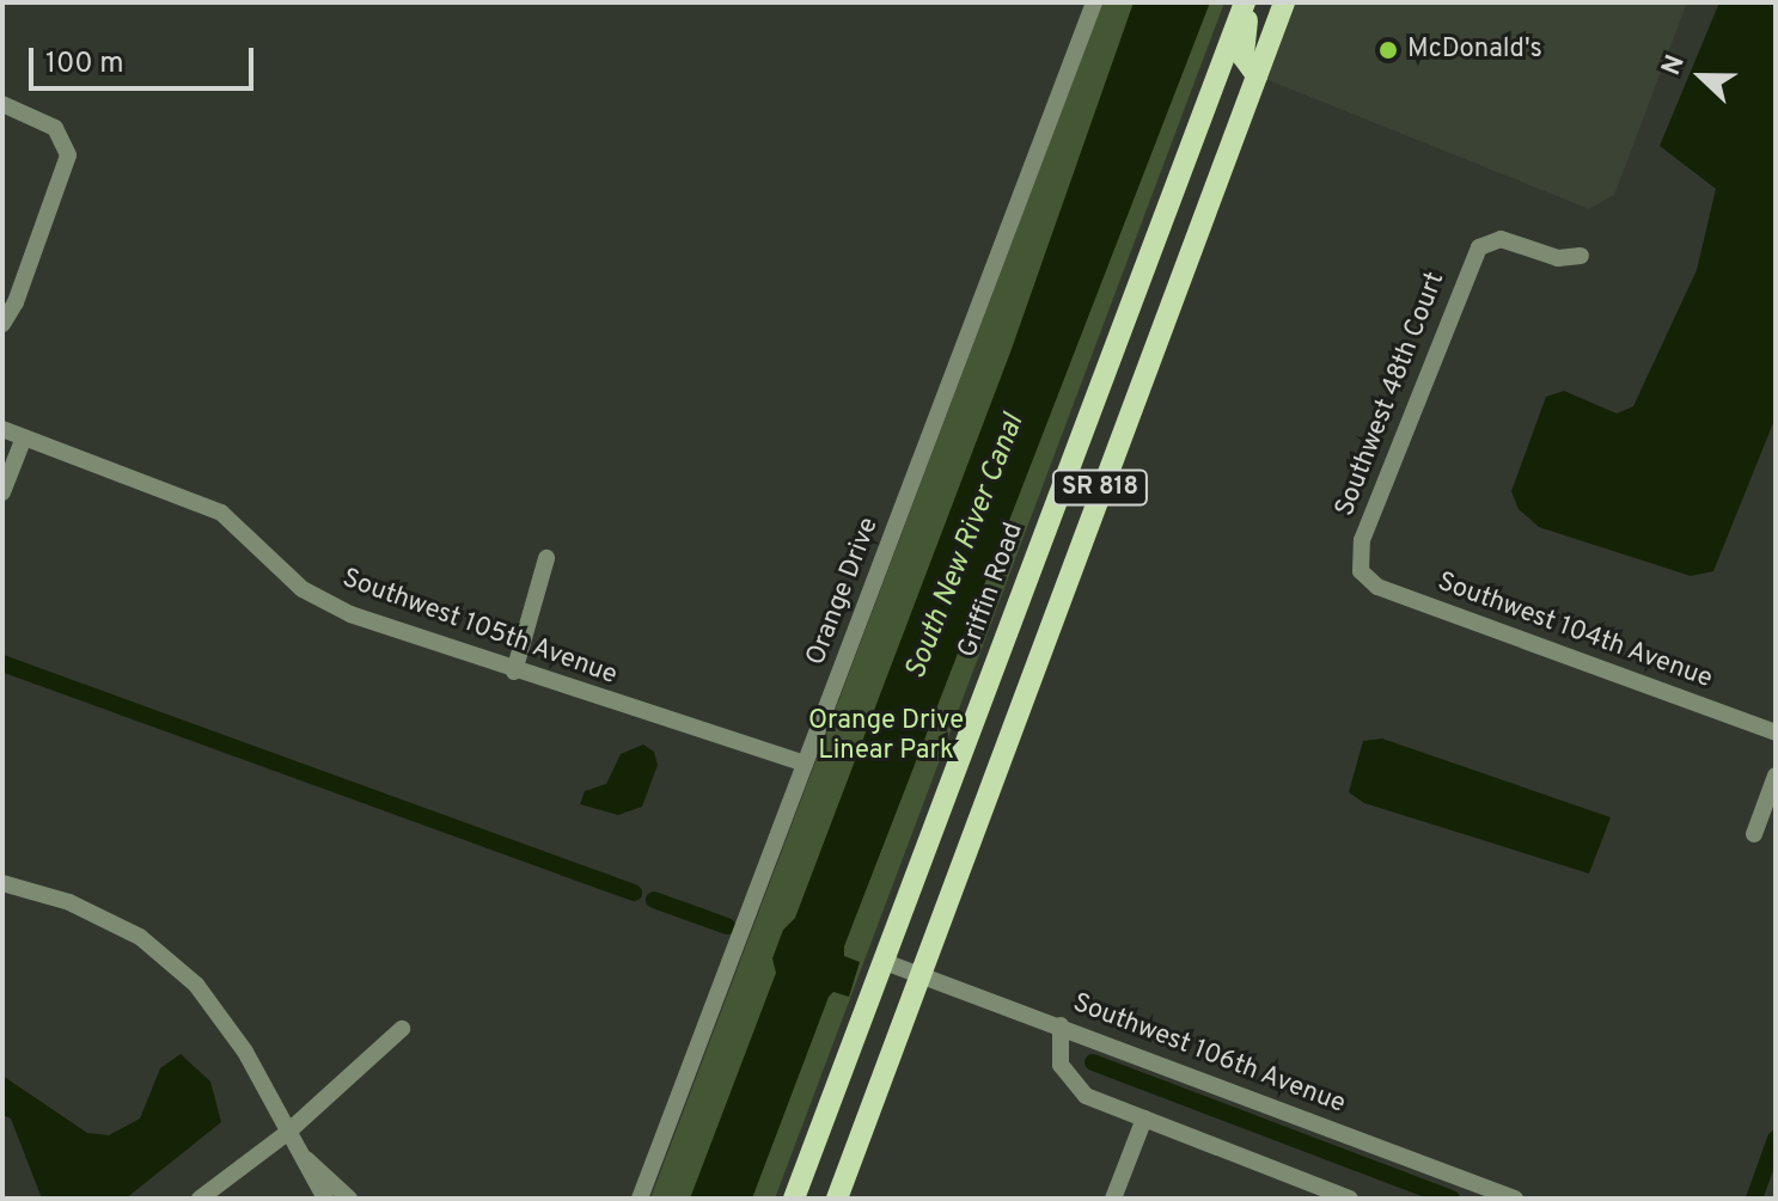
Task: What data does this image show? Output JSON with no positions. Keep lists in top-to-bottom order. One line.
{"streets":{"main road":["SR 818","Griffin Road"],"street":["Southwest 48th Court","Orange Drive","Southwest 105th Avenue","Southwest 104th Avenue","Southwest 106th Avenue"]},"crossings":[["Southwest 48th Court","Southwest 104th Avenue"],["SR 818","Southwest 106th Avenue"],["Griffin Road","Southwest 106th Avenue"],["Orange Drive","Southwest 105th Avenue"]],"water":["South New River Canal"],"parks":["Orange Drive Linear Park"],"places":["McDonald's"],"scale_bar":"100 m","north":"left"}
